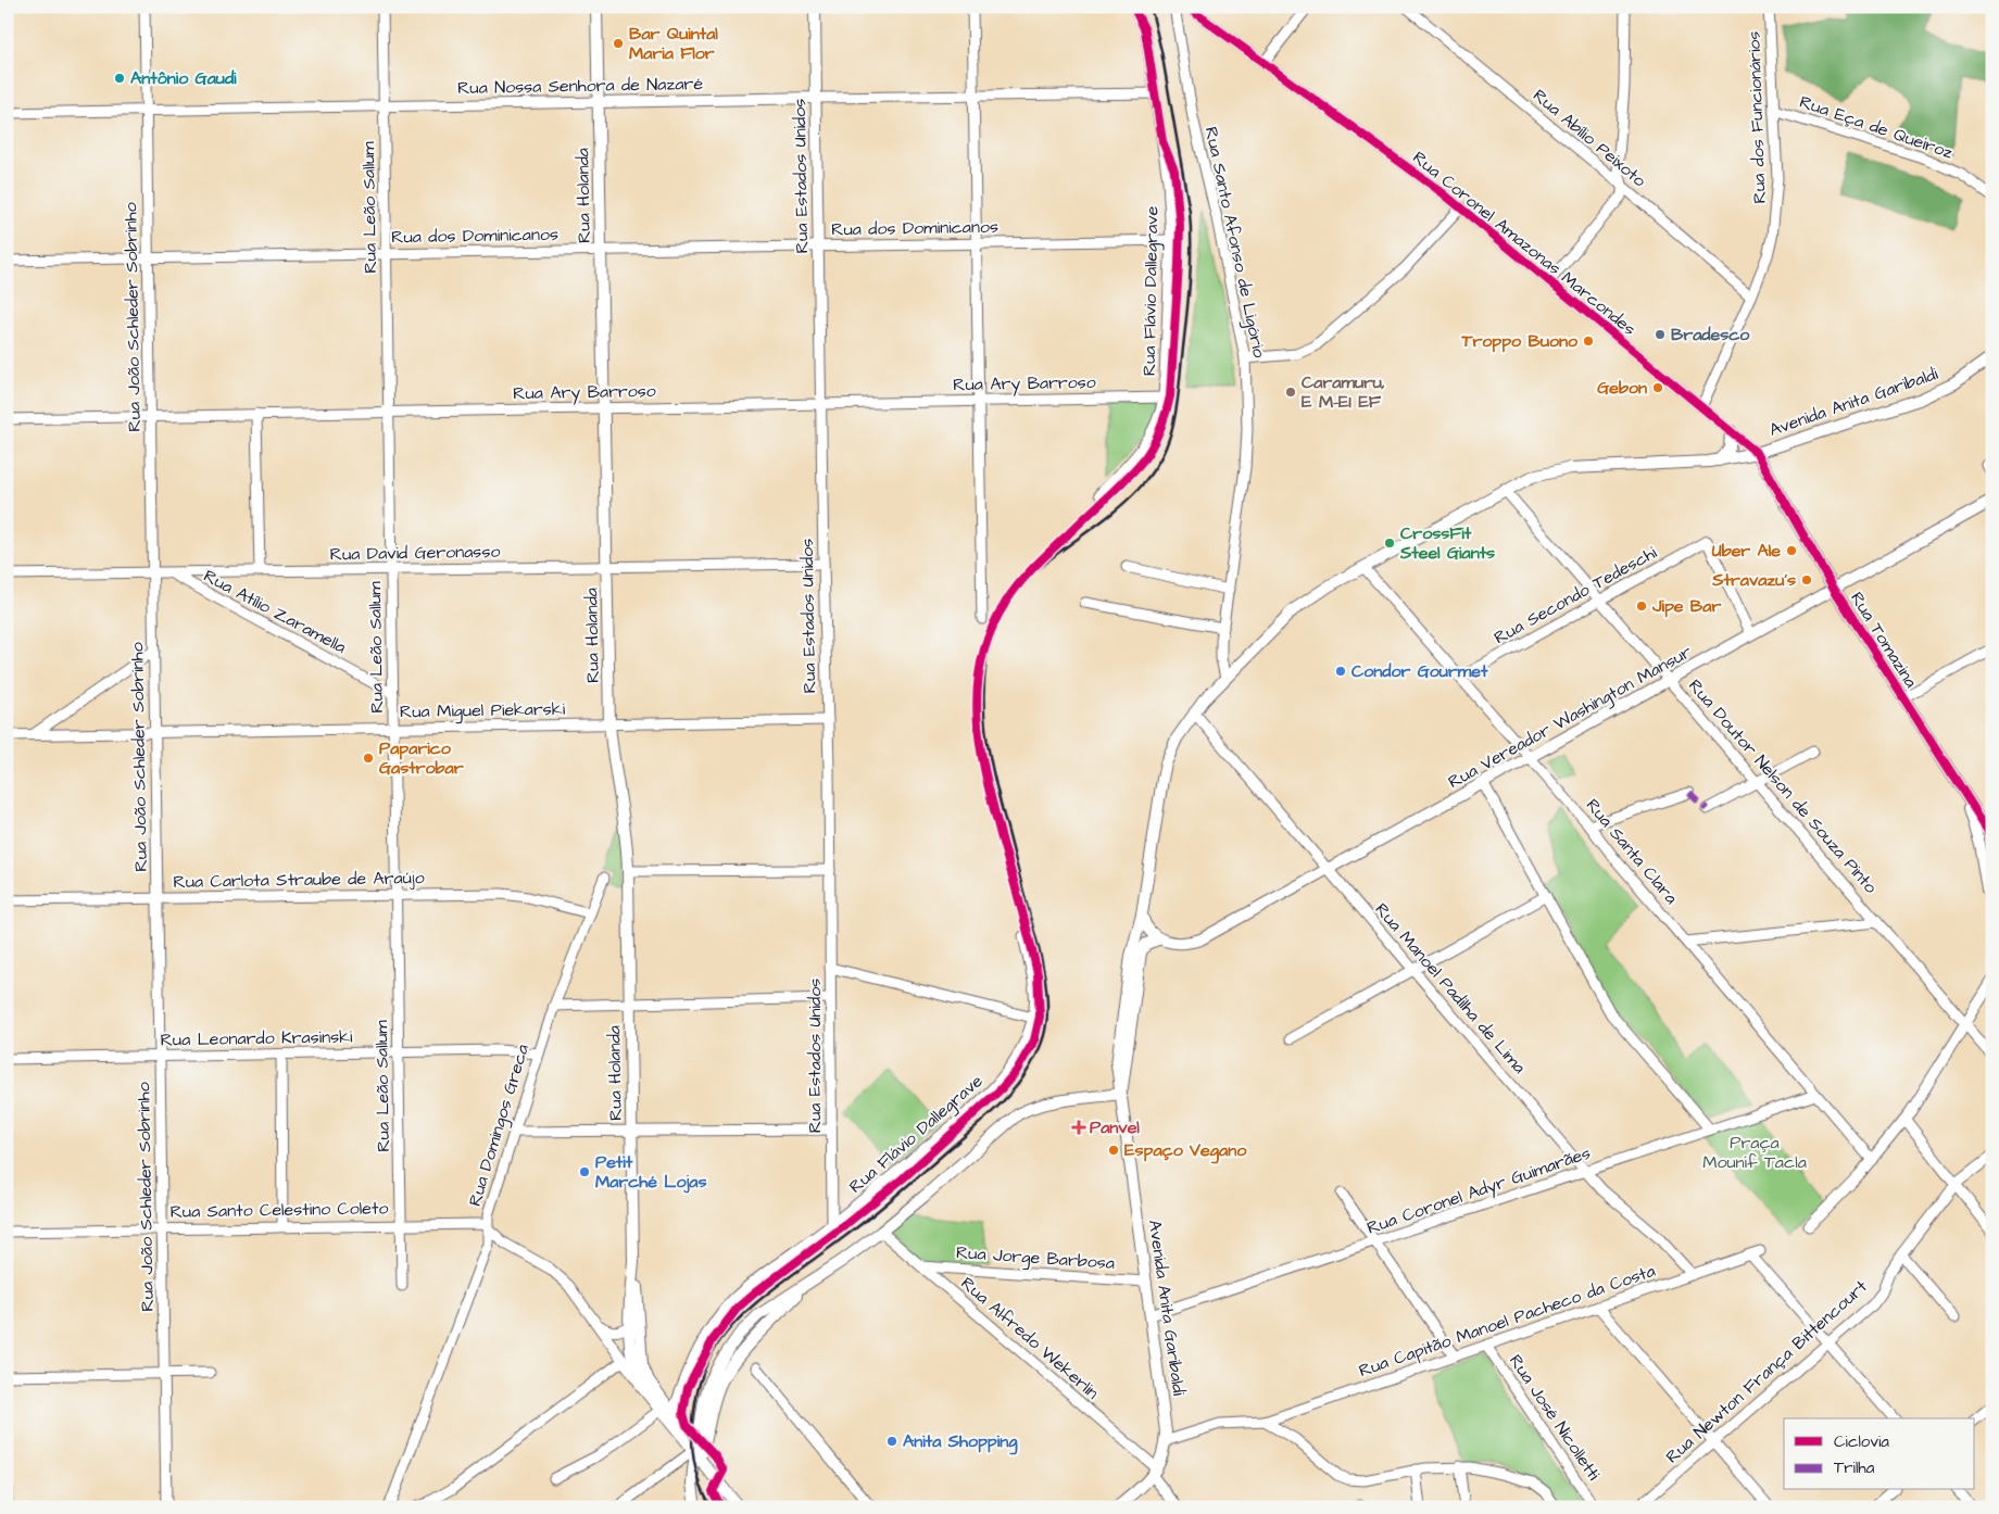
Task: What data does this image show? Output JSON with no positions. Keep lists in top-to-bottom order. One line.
{"streets":{"main road":["Rua Nossa Senhora de Nazaré","Rua Estados Unidos","Rua Holanda","Avenida Anita Garibaldi","Rua Tomazina","Rua Vereador Washington Mansur"],"street":["Rua dos Funcionários","Rua Eça de Queiroz","Rua Abílio Peixoto","Rua Leão Sallum","Rua dos Dominicanos","Rua Santo Afonso de Ligório","Rua Coronel Amazonas Marcondes","Rua Flávio Dallegrave","Rua João Schleder Sobrinho","Rua Ary Barroso","Rua David Geronasso","Rua Secondo Tedeschi","Rua Atílio Zaramella","Rua Miguel Piekarski","Rua Doutor Nelson de Souza Pinto","Rua Santa Clara","Rua Carlota Straube de Araújo","Rua Manoel Padilha de Lima","Rua Leonardo Krasinski","Rua Domingos Greca","Rua Coronel Adyr Guimarães","Rua Santo Celestino Coleto","Rua Jorge Barbosa","Rua Capitão Manoel Pacheco da Costa","Rua Alfredo Wekerlin","Rua Newton França Bittencourt","Rua José Nicolletti"]},"crossings":[["Rua Nossa Senhora de Nazaré","Rua Estados Unidos"],["Rua Nossa Senhora de Nazaré","Rua Holanda"],["Rua Nossa Senhora de Nazaré","Rua Leão Sallum"],["Rua Nossa Senhora de Nazaré","Rua Flávio Dallegrave"],["Rua Nossa Senhora de Nazaré","Rua João Schleder Sobrinho"],["Rua dos Funcionários","Rua Eça de Queiroz"],["Rua dos Funcionários","Rua Abílio Peixoto"],["Rua dos Funcionários","Rua Coronel Amazonas Marcondes"],["Rua Estados Unidos","Rua dos Dominicanos"],["Rua Estados Unidos","Rua Flávio Dallegrave"],["Rua Estados Unidos","Rua Ary Barroso"],["Rua Estados Unidos","Rua David Geronasso"],["Rua Estados Unidos","Rua Miguel Piekarski"],["Rua Holanda","Rua dos Dominicanos"],["Rua Holanda","Rua Ary Barroso"],["Rua Holanda","Rua David Geronasso"],["Rua Holanda","Rua Miguel Piekarski"],["Rua Leão Sallum","Rua dos Dominicanos"],["Rua Leão Sallum","Rua Ary Barroso"],["Rua Leão Sallum","Rua David Geronasso"],["Rua Leão Sallum","Rua Atílio Zaramella"],["Rua Leão Sallum","Rua Miguel Piekarski"],["Rua Leão Sallum","Rua Carlota Straube de Araújo"],["Rua Leão Sallum","Rua Leonardo Krasinski"],["Rua Leão Sallum","Rua Santo Celestino Coleto"],["Rua dos Dominicanos","Rua Flávio Dallegrave"],["Rua dos Dominicanos","Rua João Schleder Sobrinho"],["Rua Santo Afonso de Ligório","Avenida Anita Garibaldi"],["Rua Coronel Amazonas Marcondes","Avenida Anita Garibaldi"],["Rua Coronel Amazonas Marcondes","Rua Tomazina"],["Rua Flávio Dallegrave","Rua Ary Barroso"],["Rua João Schleder Sobrinho","Rua Ary Barroso"],["Rua João Schleder Sobrinho","Rua David Geronasso"],["Rua João Schleder Sobrinho","Rua Miguel Piekarski"],["Rua João Schleder Sobrinho","Rua Carlota Straube de Araújo"],["Rua João Schleder Sobrinho","Rua Leonardo Krasinski"],["Rua João Schleder Sobrinho","Rua Santo Celestino Coleto"],["Avenida Anita Garibaldi","Rua Tomazina"],["Avenida Anita Garibaldi","Rua Vereador Washington Mansur"],["Avenida Anita Garibaldi","Rua Doutor Nelson de Souza Pinto"],["Avenida Anita Garibaldi","Rua Santa Clara"],["Avenida Anita Garibaldi","Rua Manoel Padilha de Lima"],["Avenida Anita Garibaldi","Rua Coronel Adyr Guimarães"],["Avenida Anita Garibaldi","Rua Jorge Barbosa"],["Avenida Anita Garibaldi","Rua Capitão Manoel Pacheco da Costa"],["Avenida Anita Garibaldi","Rua Alfredo Wekerlin"],["Rua David Geronasso","Rua Atílio Zaramella"],["Rua Secondo Tedeschi","Rua Vereador Washington Mansur"],["Rua Secondo Tedeschi","Rua Doutor Nelson de Souza Pinto"],["Rua Secondo Tedeschi","Rua Santa Clara"],["Rua Tomazina","Rua Vereador Washington Mansur"],["Rua Vereador Washington Mansur","Rua Doutor Nelson de Souza Pinto"],["Rua Vereador Washington Mansur","Rua Santa Clara"],["Rua Vereador Washington Mansur","Rua Manoel Padilha de Lima"],["Rua Santa Clara","Rua Coronel Adyr Guimarães"],["Rua Carlota Straube de Araújo","Rua Domingos Greca"],["Rua Manoel Padilha de Lima","Rua Coronel Adyr Guimarães"],["Rua Manoel Padilha de Lima","Rua Capitão Manoel Pacheco da Costa"],["Rua Leonardo Krasinski","Rua Domingos Greca"],["Rua Domingos Greca","Rua Santo Celestino Coleto"],["Rua Jorge Barbosa","Rua Alfredo Wekerlin"],["Rua Capitão Manoel Pacheco da Costa","Rua Newton França Bittencourt"],["Rua Capitão Manoel Pacheco da Costa","Rua José Nicolletti"]],"parks":["Praça Mounif Tacla"],"places":{"other":["Bar Quintal Maria Flor","Antônio Gaudi","Bradesco","Troppo Buono","Gebon","Caramuru, E M-EI EF","CrossFit Steel Giants","Uber Ale","Stravazu's","Jipe Bar","Condor Gourmet","Paparico Gastrobar","Espaço Vegano","Petit Marché Lojas","Anita Shopping"],"health":["Panvel"]},"legend":["Ciclovia","Trilha"]}
